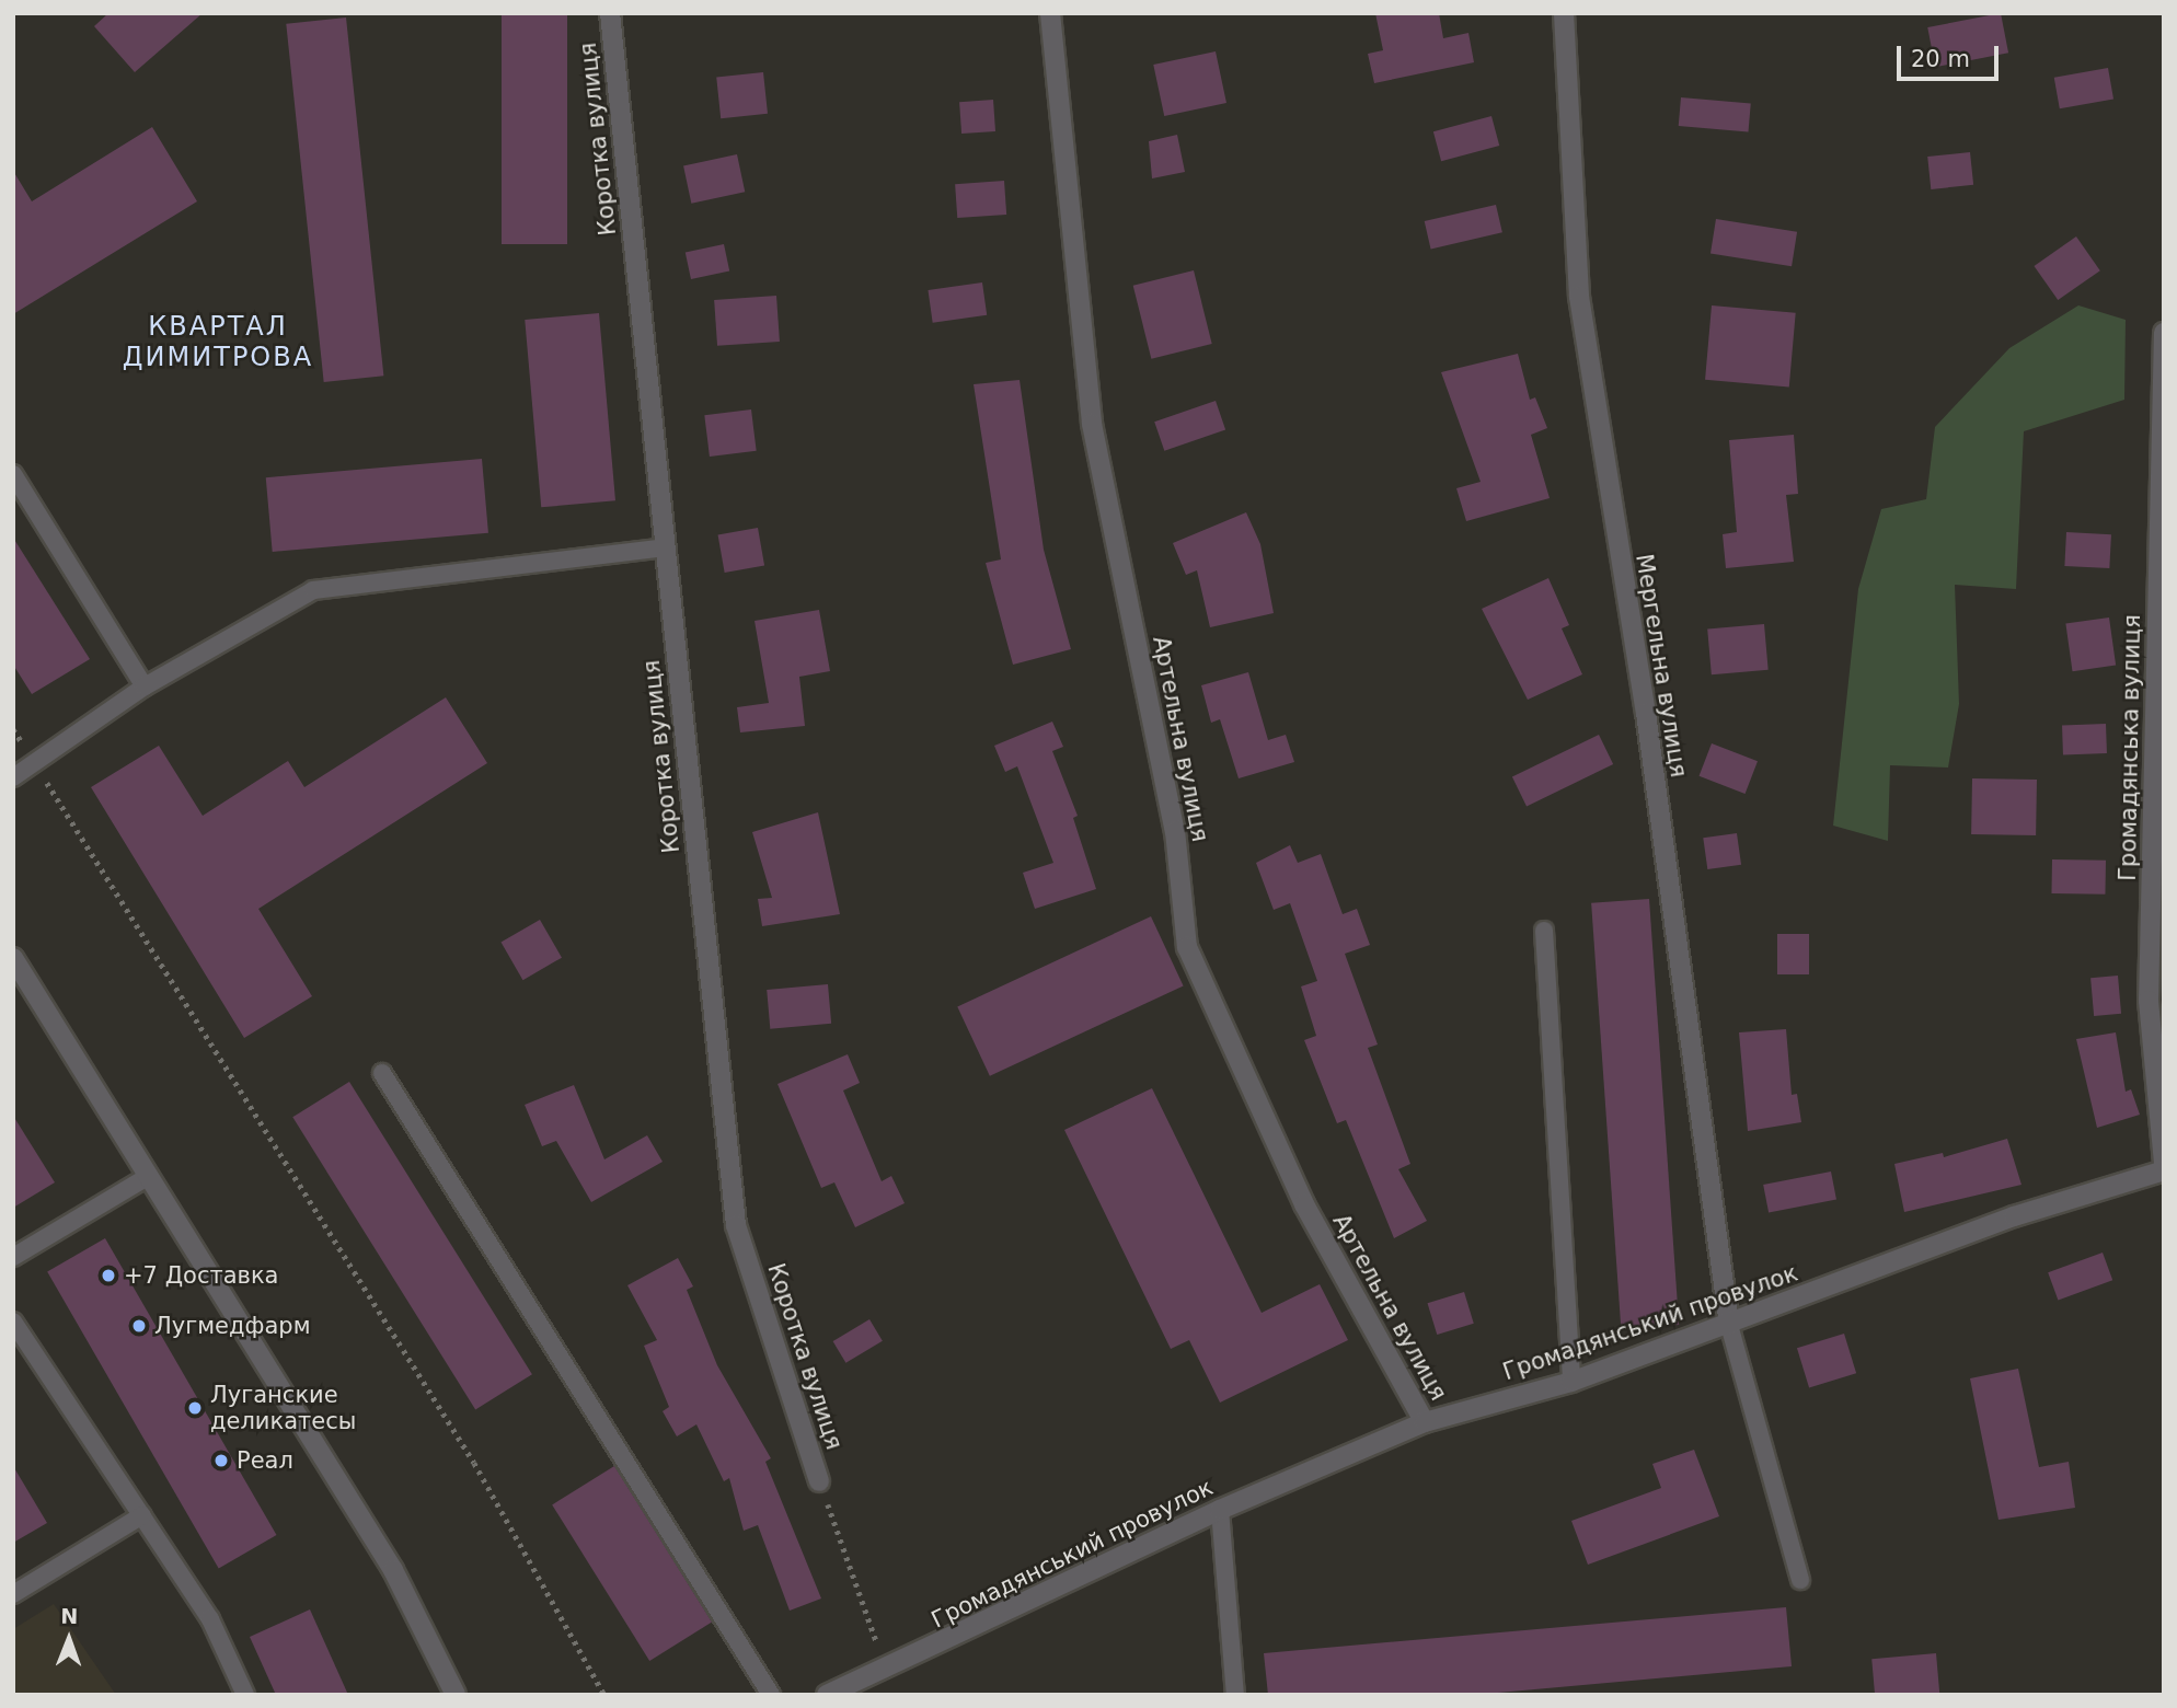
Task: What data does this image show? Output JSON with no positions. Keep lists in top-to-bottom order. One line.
{"streets":{"street":["Коротка вулиця","Мергельна вулиця","Артельна вулиця","Громадянська вулиця","Громадянський провулок"]},"crossings":[["Мергельна вулиця","Громадянський провулок"],["Артельна вулиця","Громадянський провулок"]],"districts":["КВАРТАЛ ДИМИТРОВА"],"places":["+7 Доставка","Лугмедфарм","Луганские деликатесы","Реал"],"scale_bar":"20 m","north":"top"}
